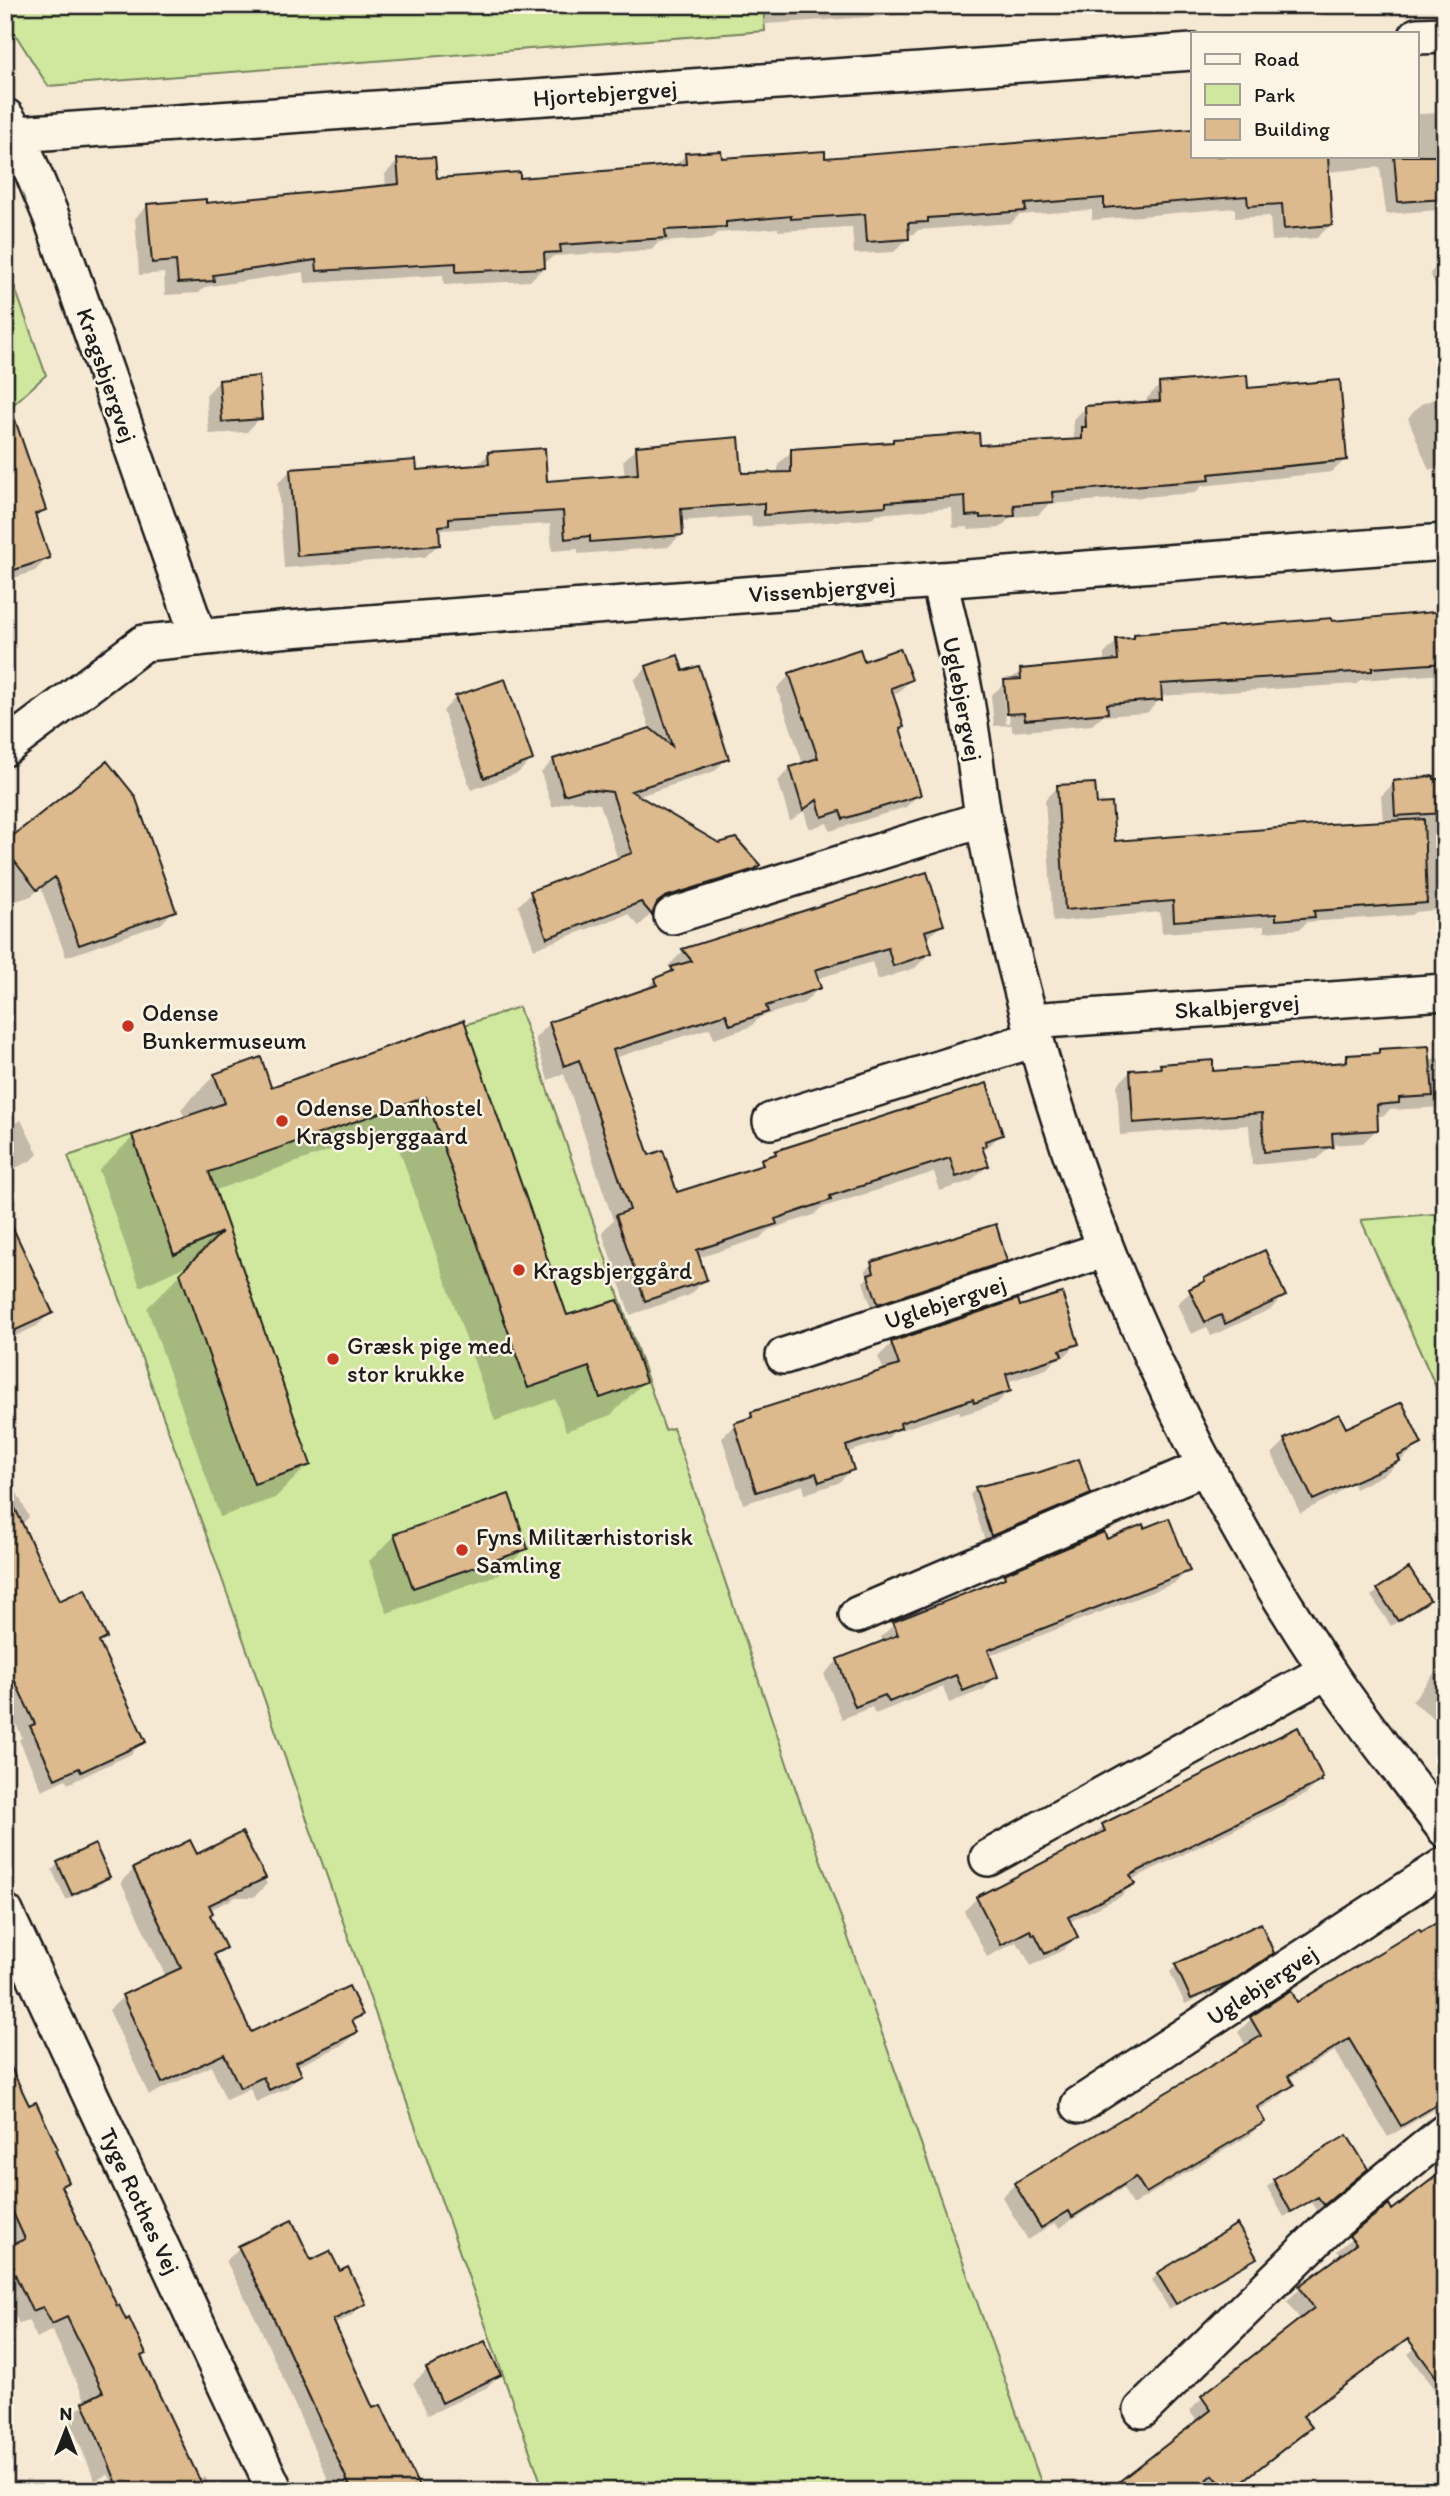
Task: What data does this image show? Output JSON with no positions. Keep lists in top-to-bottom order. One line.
{"streets":{"street":["Hjortebjergvej","Kragsbjergvej","Vissenbjergvej","Uglebjergvej","Skalbjergvej","Tyge Rothes Vej"]},"crossings":[["Hjortebjergvej","Kragsbjergvej"],["Kragsbjergvej","Vissenbjergvej"],["Vissenbjergvej","Uglebjergvej"],["Uglebjergvej","Skalbjergvej"]],"places":["Odense Bunkermuseum","Odense Danhostel Kragsbjerggaard","Kragsbjerggård","Græsk pige med stor krukke","Fyns Militærhistorisk Samling"],"legend":["Road","Park","Building"],"north":"top"}
